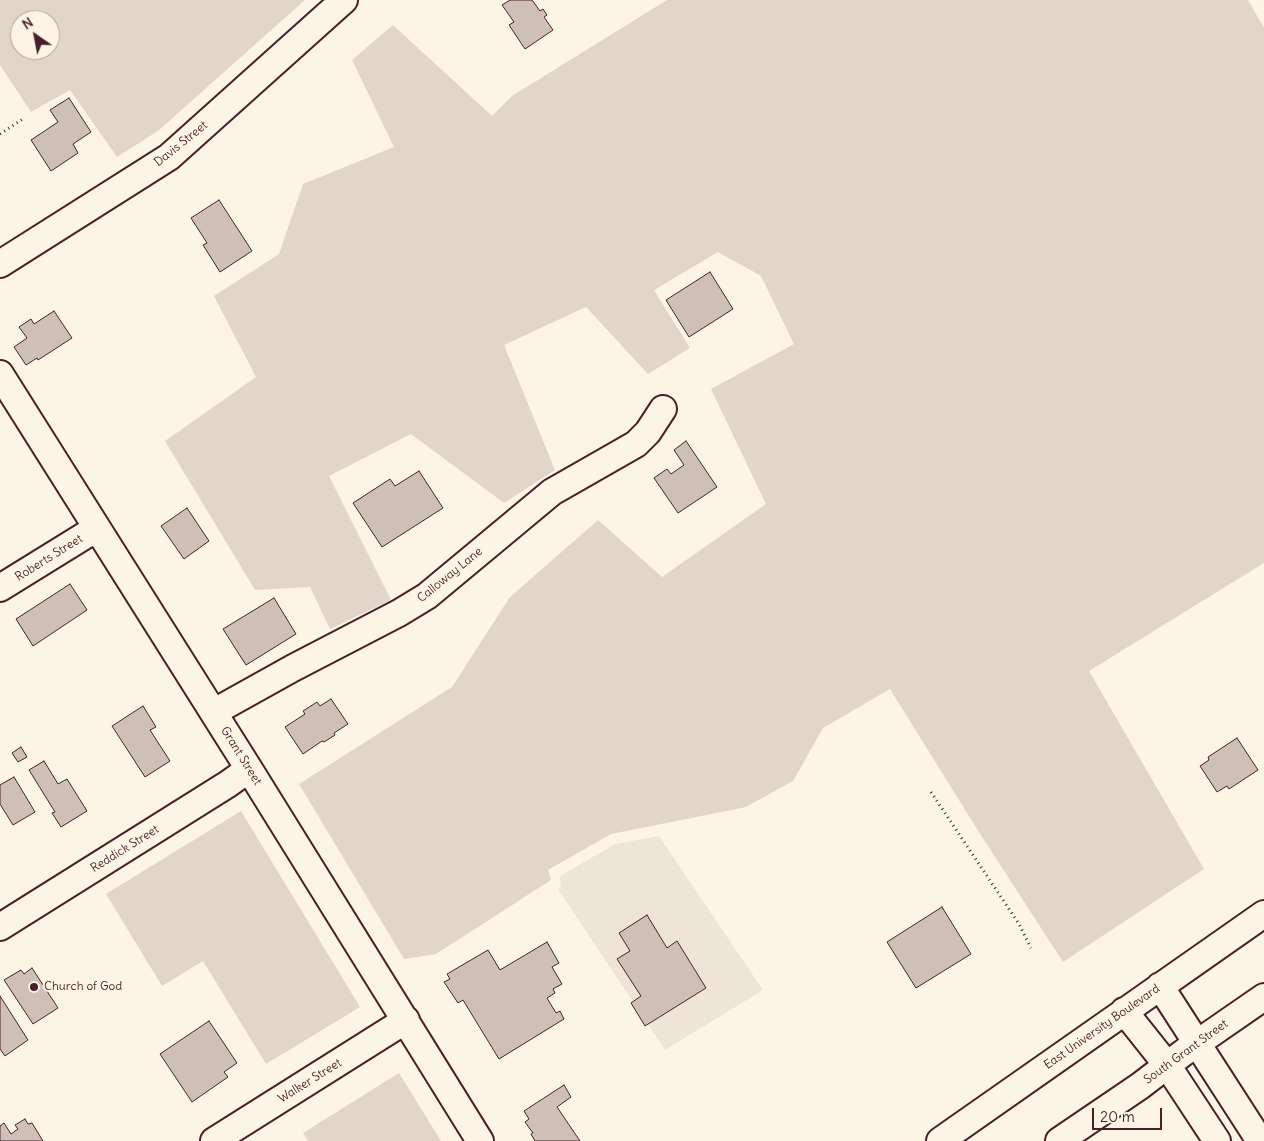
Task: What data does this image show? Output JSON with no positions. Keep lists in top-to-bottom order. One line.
{"streets":{"street":["Davis Street","Roberts Street","Calloway Lane","Grant Street","Reddick Street","East University Boulevard","South Grant Street","Walker Street"]},"crossings":[["Roberts Street","Grant Street"],["Calloway Lane","Grant Street"],["Grant Street","Reddick Street"],["Grant Street","Walker Street"]],"places":["Church of God"],"scale_bar":"20 m","north":"top left"}
